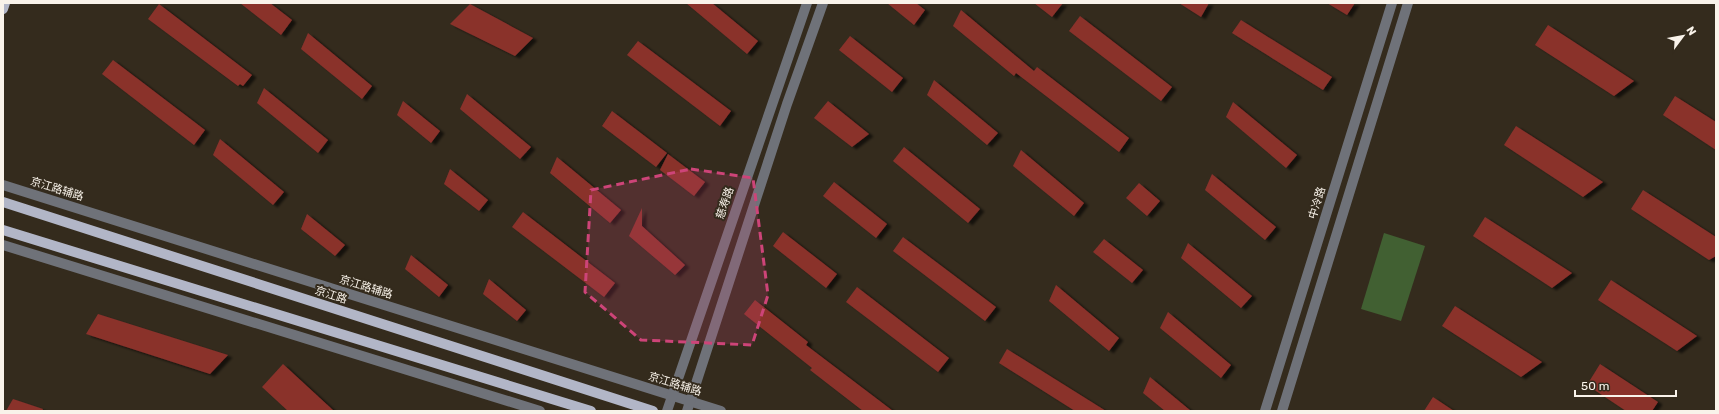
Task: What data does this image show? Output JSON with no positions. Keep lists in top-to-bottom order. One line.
{"streets":{"main road":["京江路"],"street":["京江路辅路","慈寿路","中冷路"]},"crossings":[["京江路辅路","慈寿路"]],"scale_bar":"50 m","north":"top right"}
